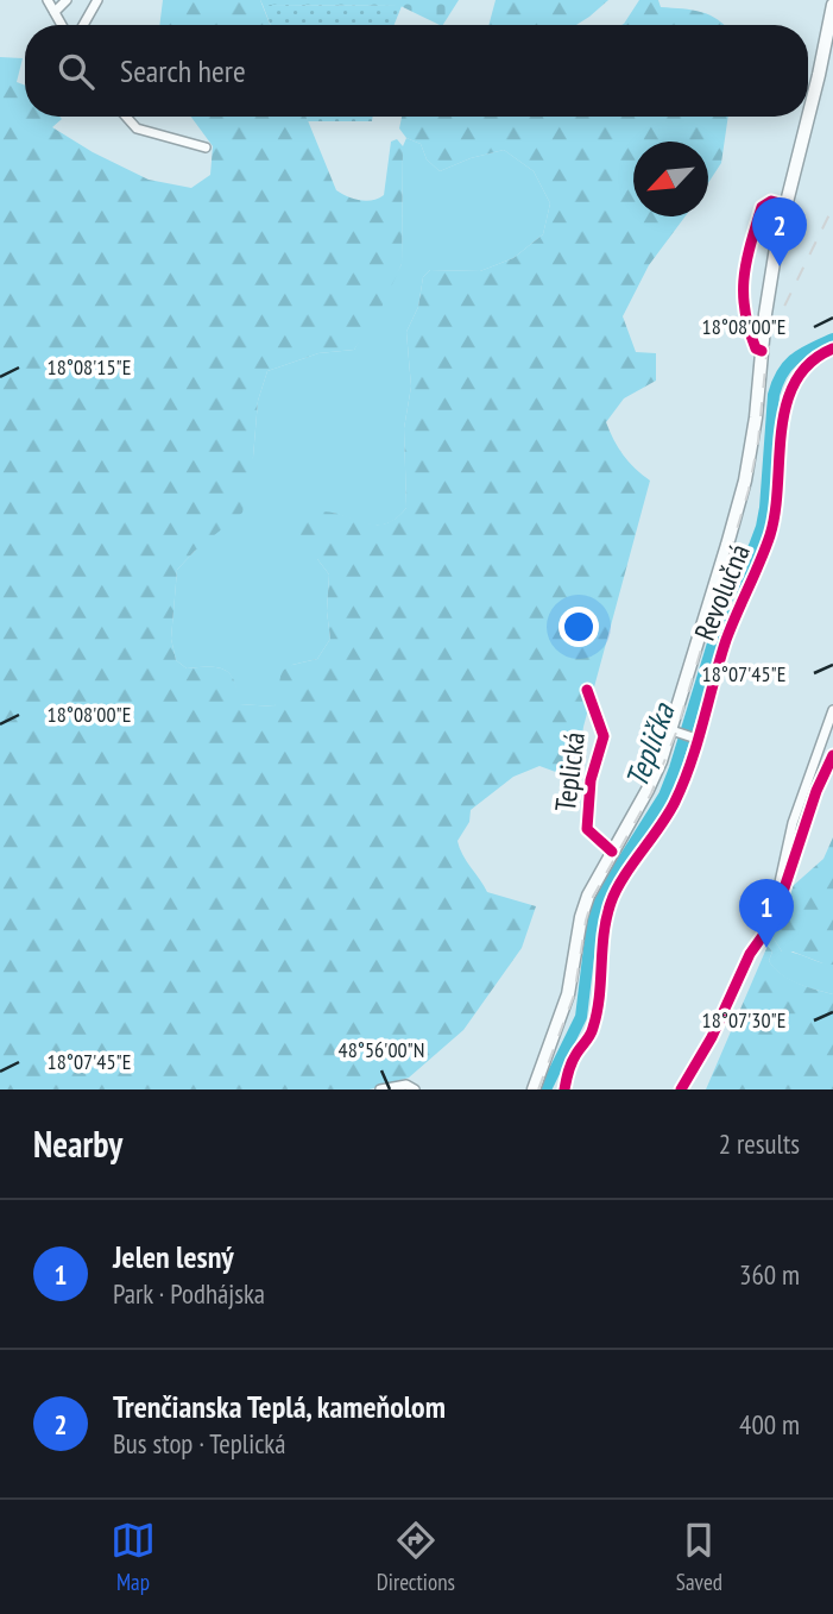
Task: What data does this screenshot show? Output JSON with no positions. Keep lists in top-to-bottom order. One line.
{"streets":{"street":["Revolučná","Teplická"]},"water":["Teplička"],"north":"bottom left","page":{"search":"Search here","pins":["2","1"],"heading":["Nearby","2 results"],"list":[{"mark":"1","name":"Jelen lesný","note":"Park · Podhájska","value":"360 m"},{"mark":"2","name":"Trenčianska Teplá, kameňolom","note":"Bus stop · Teplická","value":"400 m"}],"nav":["Map","Directions","Saved"]},"coordinates":["18°08'00\"E","18°08'15\"E","18°07'45\"E","18°07'30\"E","48°56'00\"N"]}
